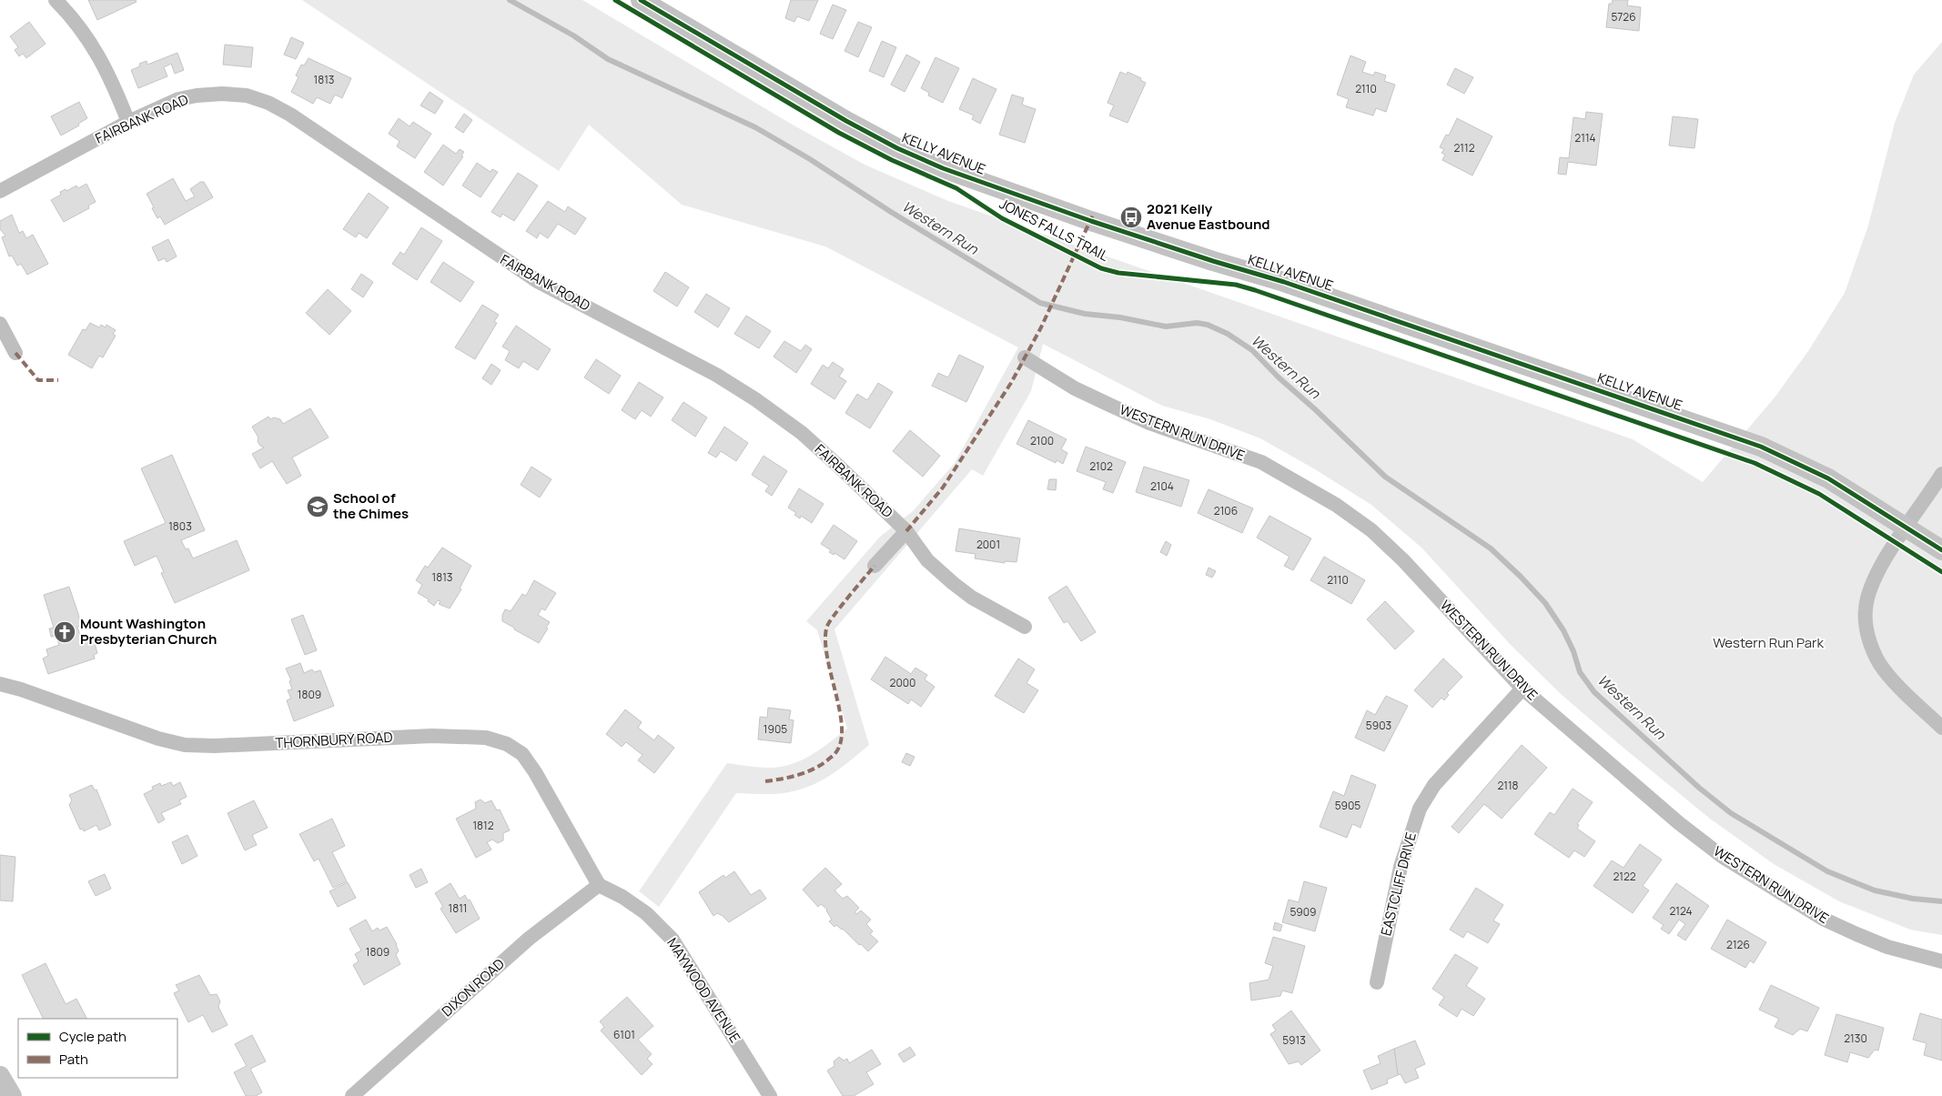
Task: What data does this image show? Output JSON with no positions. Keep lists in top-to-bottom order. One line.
{"streets":{"main road":["KELLY AVENUE"],"street":["FAIRBANK ROAD","WESTERN RUN DRIVE","THORNBURY ROAD","EASTCLIFF DRIVE","DIXON ROAD","MAYWOOD AVENUE"],"cycle path":["JONES FALLS TRAIL"]},"crossings":[["WESTERN RUN DRIVE","EASTCLIFF DRIVE"],["THORNBURY ROAD","DIXON ROAD"],["THORNBURY ROAD","MAYWOOD AVENUE"],["DIXON ROAD","MAYWOOD AVENUE"]],"water":["Western Run"],"parks":["Western Run Park"],"places":{"bus stop":["2021 Kelly Avenue Eastbound"],"school or university":["School of the Chimes"],"church":["Mount Washington Presbyterian Church"]},"house_numbers":["5726","1813","2110","2114","2112","2100","2102","2104","2106","1803","2001","1813","2110","2000","1809","5903","1905","2118","5905","1812","2122","1811","2124","5909","2126","1809","6101","2130","5913"],"legend":["Cycle path","Path"]}
